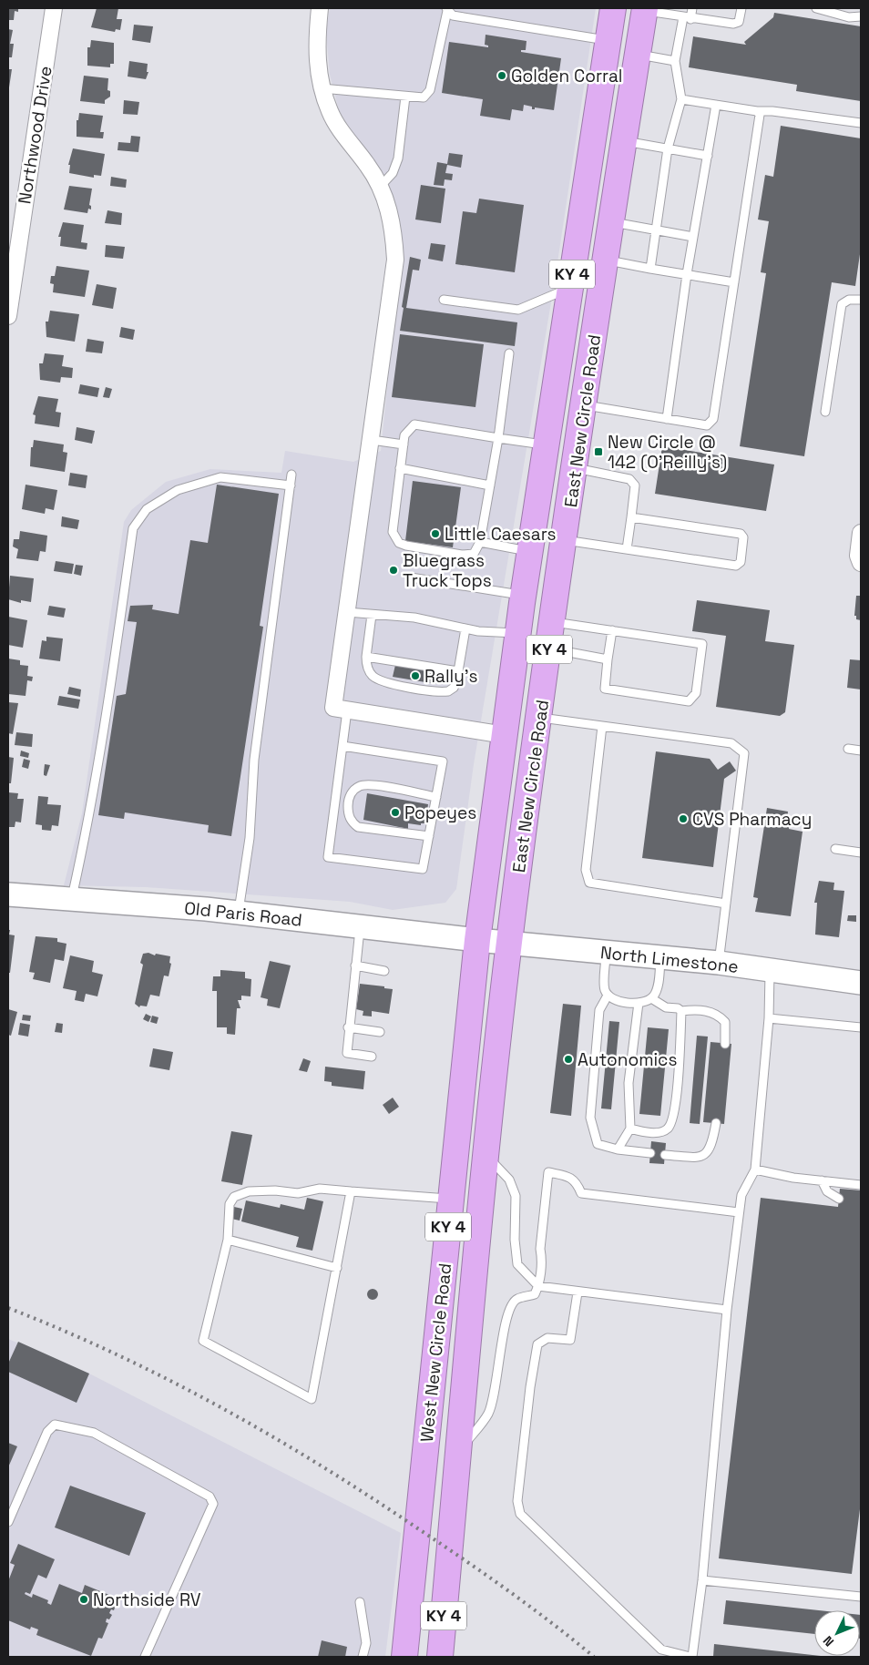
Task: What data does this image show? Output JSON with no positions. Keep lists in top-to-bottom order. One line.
{"streets":{"highway":["KY 4","East New Circle Road","West New Circle Road"],"street":["Northwood Drive","Old Paris Road","North Limestone"]},"crossings":[["East New Circle Road","Old Paris Road"],["East New Circle Road","North Limestone"],["East New Circle Road","West New Circle Road"],["Old Paris Road","North Limestone"],["Old Paris Road","West New Circle Road"],["North Limestone","West New Circle Road"]],"places":{"other":["Golden Corral","Little Caesars","Bluegrass Truck Tops","Rally's","Popeyes","CVS Pharmacy","Autonomics","Northside RV"],"transit":["New Circle @ 142 (O'Reilly's)"]},"north":"bottom left"}
